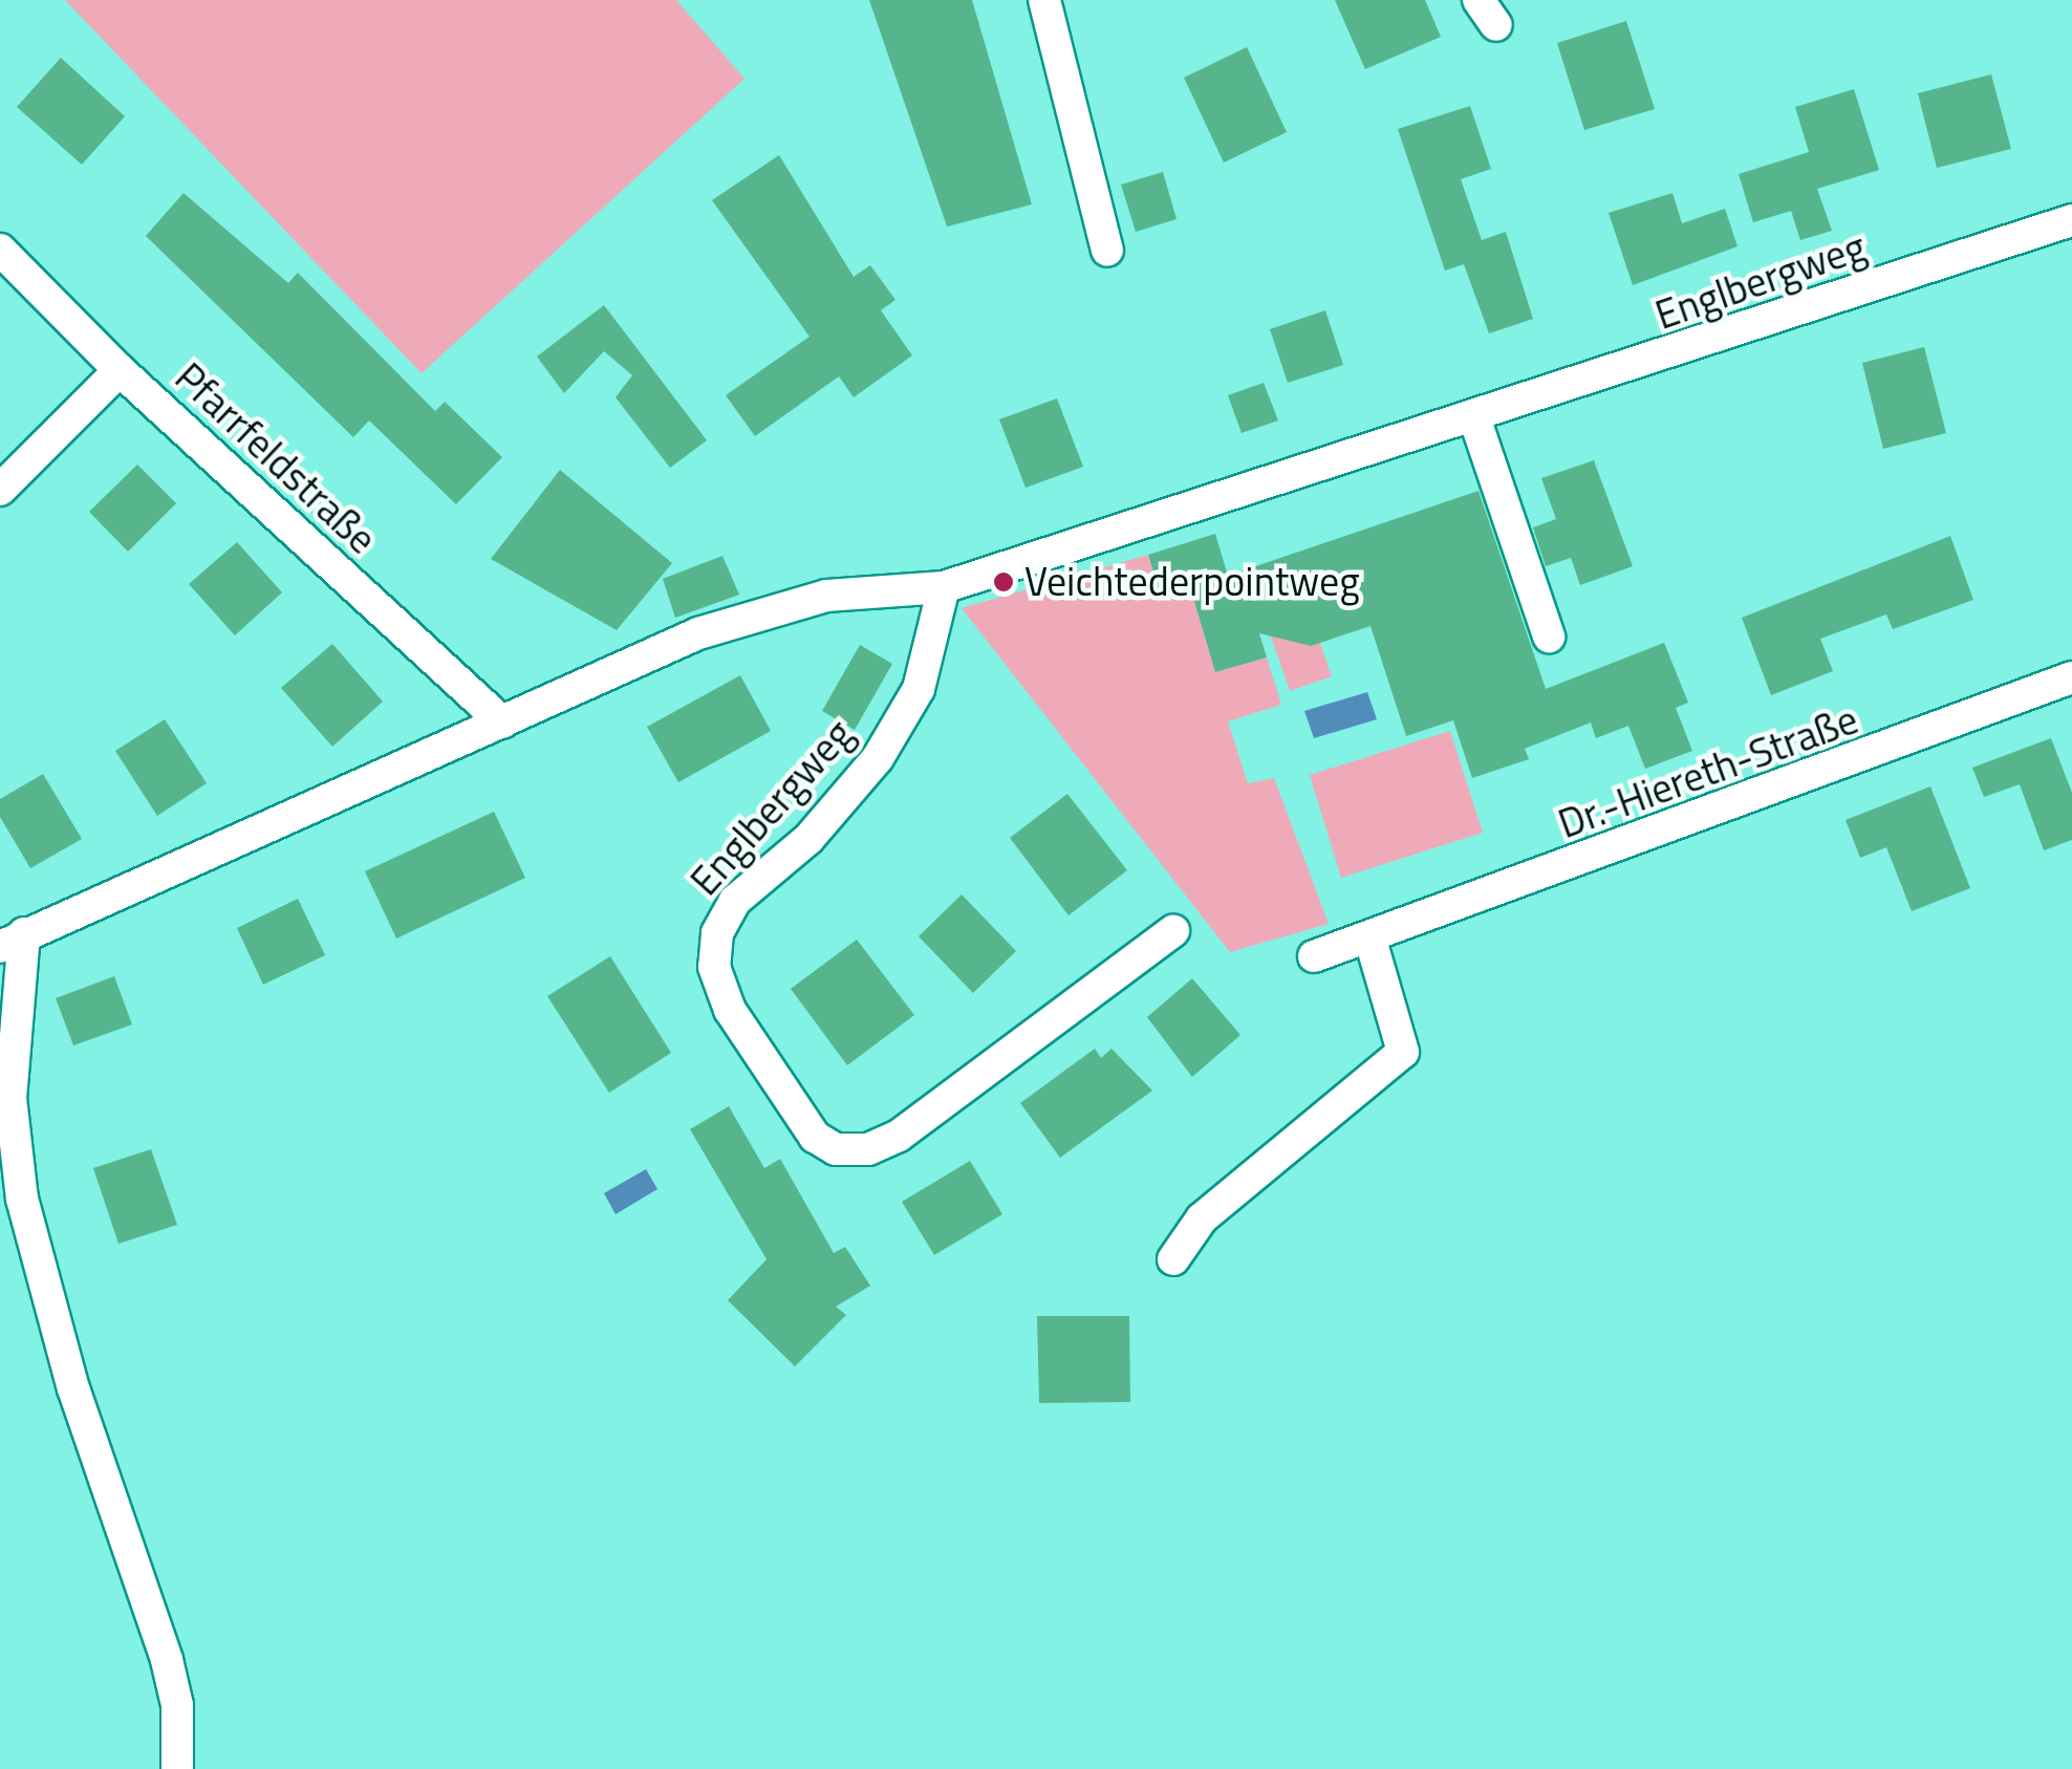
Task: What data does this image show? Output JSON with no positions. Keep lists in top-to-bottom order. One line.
{"streets":{"street":["Englbergweg","Pfarrfeldstraße","Dr.-Hiereth-Straße"]},"crossings":[["Englbergweg","Pfarrfeldstraße"]],"places":["Veichtederpointweg"]}
